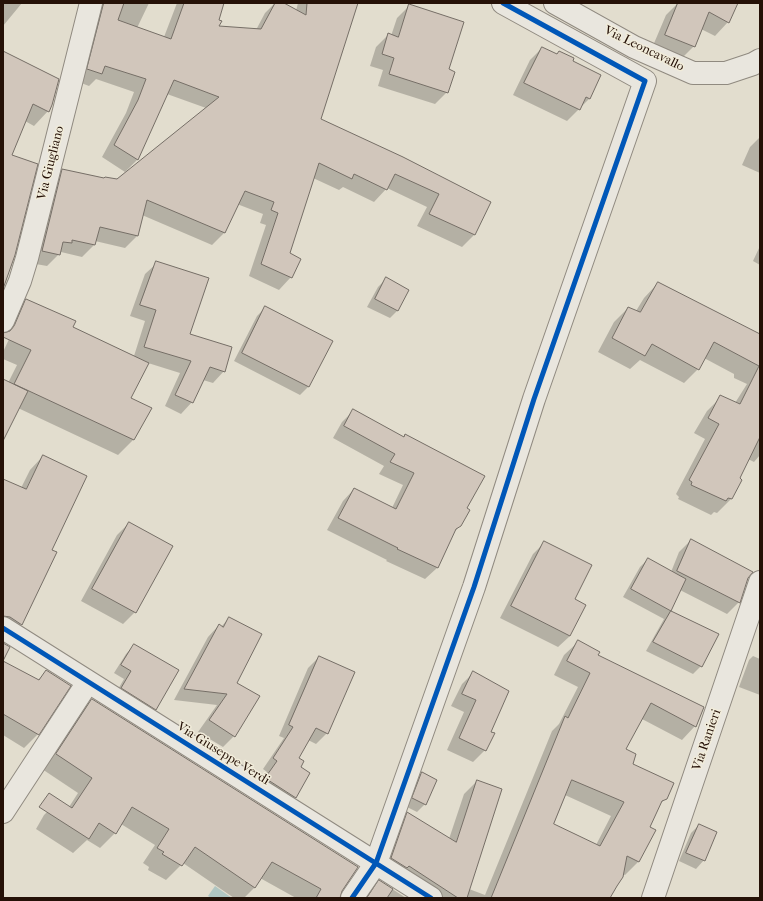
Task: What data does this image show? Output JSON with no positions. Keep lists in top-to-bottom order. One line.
{"streets":{"street":["Via Leoncavallo","Via Giugliano","Via Ranieri","Via Giuseppe Verdi"]}}
